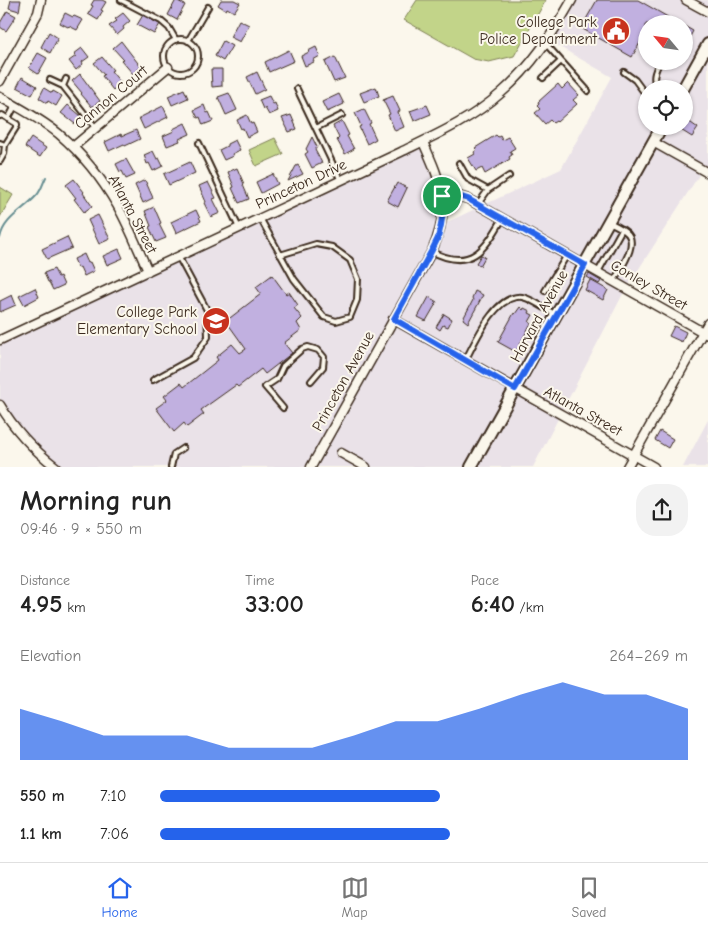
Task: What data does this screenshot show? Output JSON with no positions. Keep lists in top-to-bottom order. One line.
{"streets":{"street":["Cannon Court","Princeton Drive","Atlanta Street","Conley Street","Harvard Avenue","Princeton Avenue"]},"crossings":[["Cannon Court","Atlanta Street"],["Princeton Drive","Atlanta Street"],["Princeton Drive","Princeton Avenue"],["Atlanta Street","Harvard Avenue"],["Atlanta Street","Princeton Avenue"],["Conley Street","Harvard Avenue"],["Conley Street","Princeton Avenue"]],"places":{"public building":["College Park Police Department"],"school or university":["College Park Elementary School"]},"north":"top left","page":{"heading":["Morning run","09:46 · 9 × 550 m"],"stats":[["Distance","4.95 km"],["Time","33:00"],["Pace","6:40 /km"]],"chart":["Elevation","264–269 m"],"list":[{"name":"550 m","note":"7:10"},{"name":"1.1 km","note":"7:06"}],"tabs":["Home","Map","Saved"]}}
